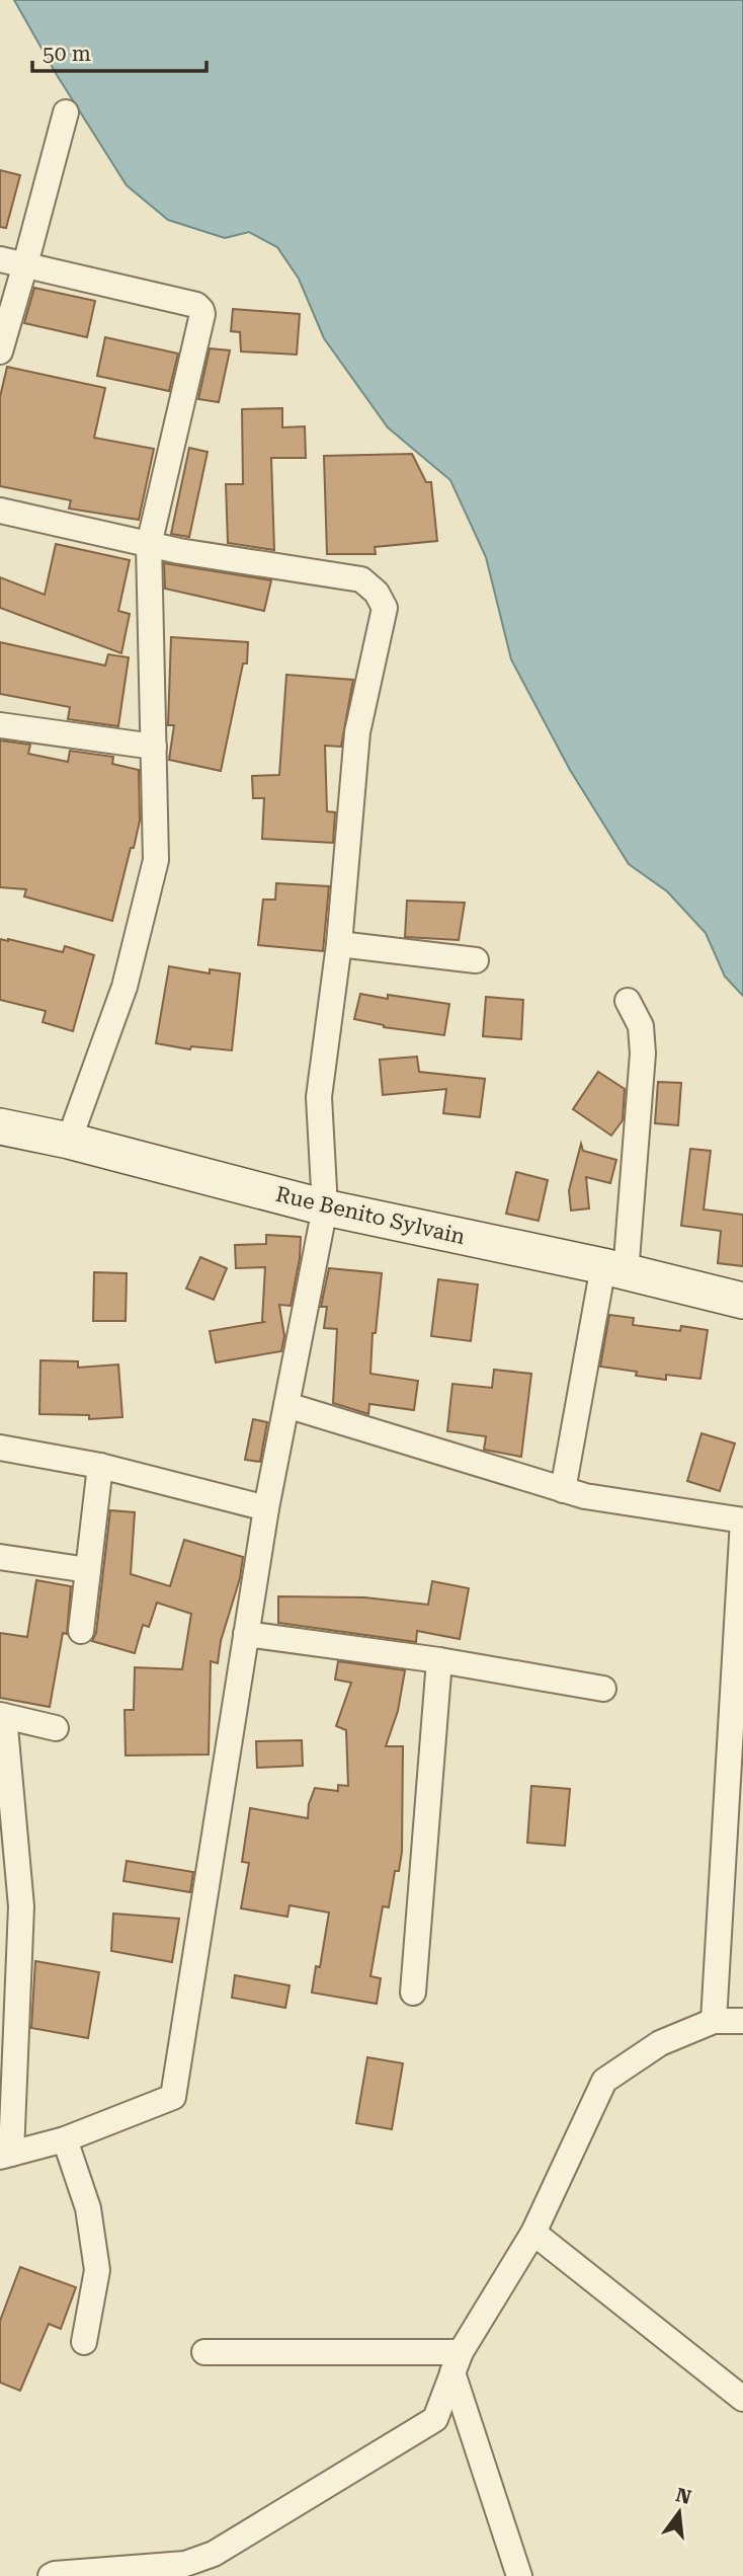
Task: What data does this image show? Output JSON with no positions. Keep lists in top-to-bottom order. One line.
{"streets":{"main road":["Rue Benito Sylvain"]},"scale_bar":"50 m","north":"top"}
